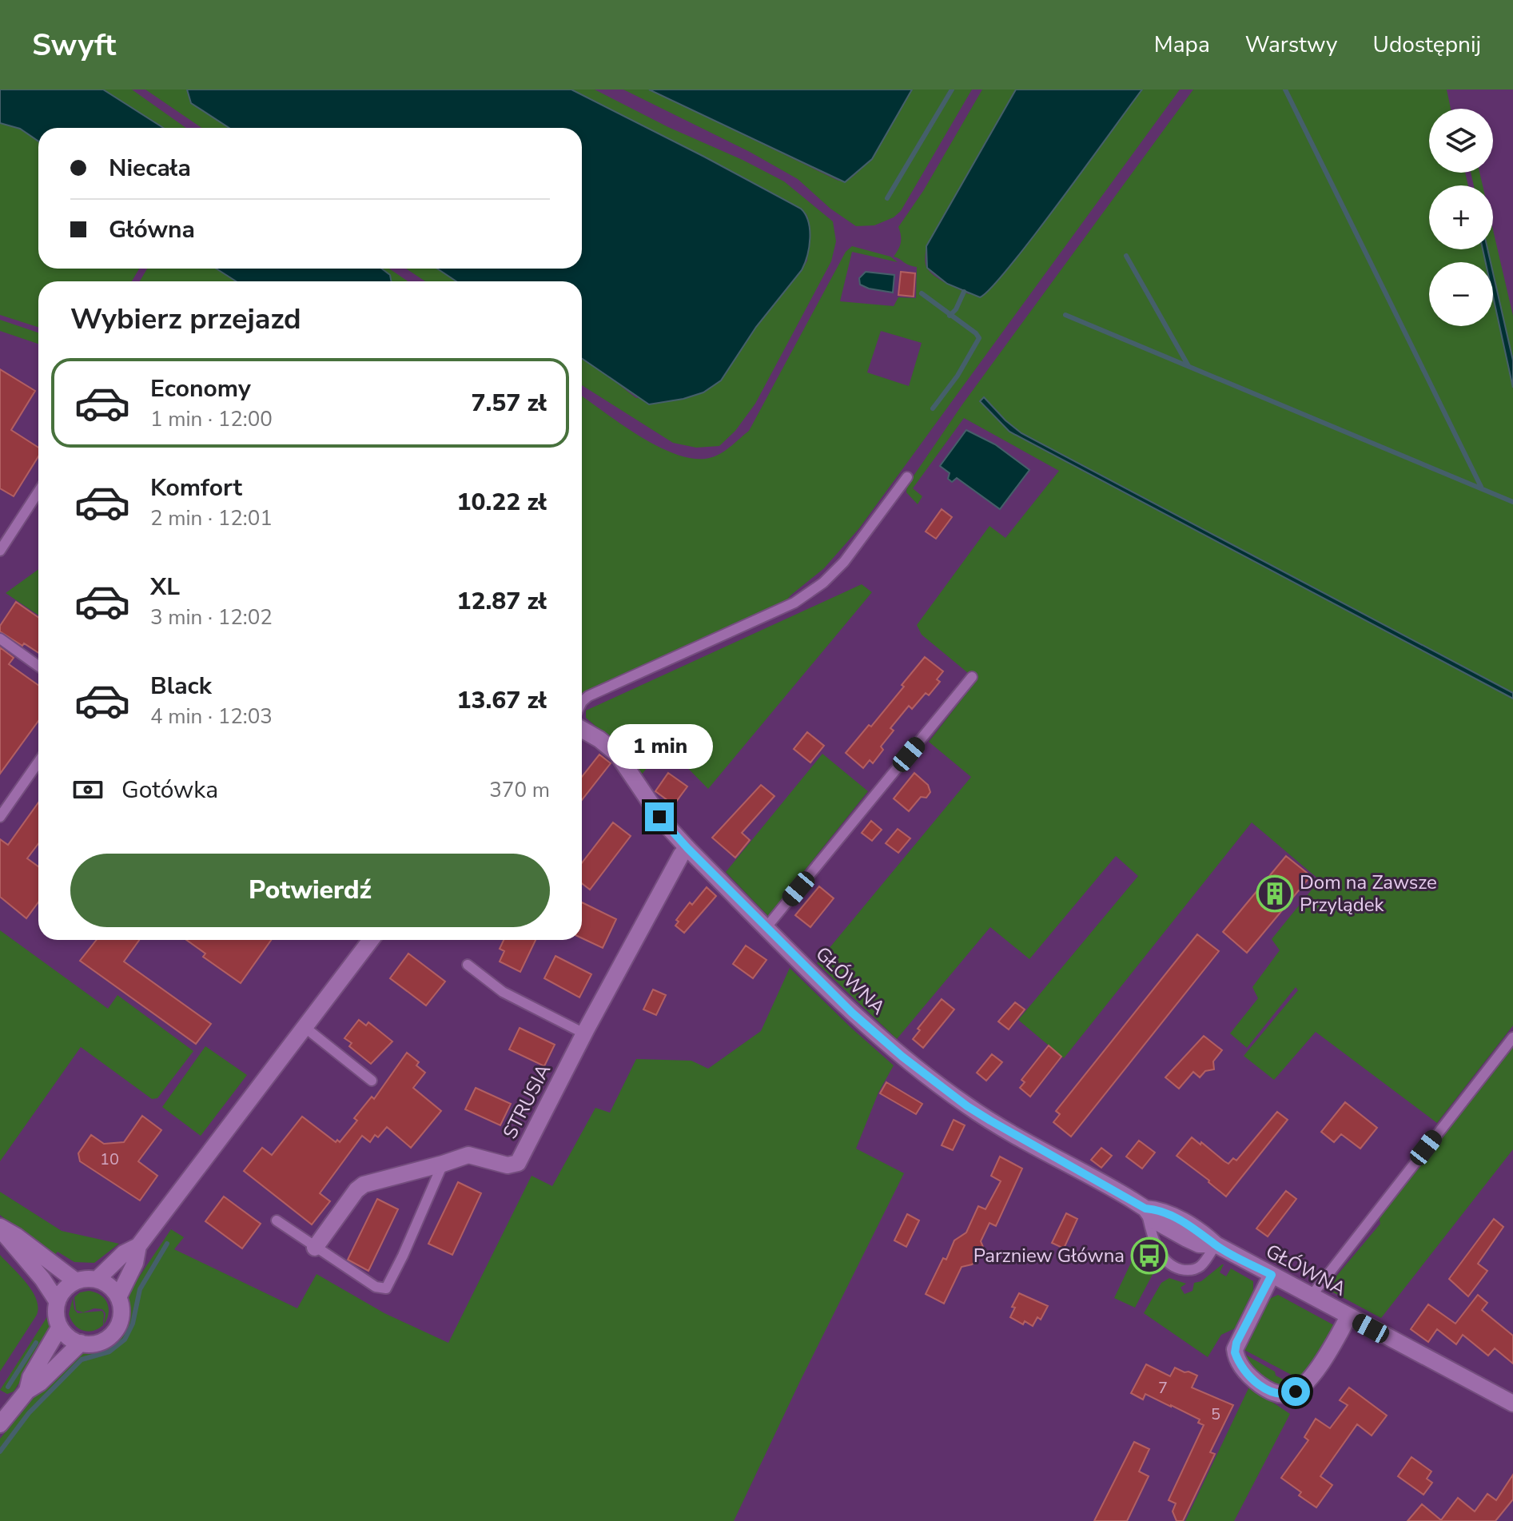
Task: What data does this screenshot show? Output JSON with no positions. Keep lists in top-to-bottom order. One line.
{"streets":{"street":["GŁÓWNA","STRUSIA"]},"crossings":[["GŁÓWNA","STRUSIA"]],"places":{"building":["Dom na Zawsze Przylądek"],"bus stop":["Parzniew Główna"]},"house_numbers":["10","7","5"],"page":{"header":"Swyft","nav":["Mapa","Warstwy","Udostępnij"],"map_buttons":["+","−"],"banner":["Niecała","Główna"],"heading":"Wybierz przejazd","list":[{"name":"Economy","note":"1 min · 12:00","value":"7.57 zł"},{"name":"Komfort","note":"2 min · 12:01","value":"10.22 zł"},{"name":"XL","note":"3 min · 12:02","value":"12.87 zł"},{"name":"Black","note":"4 min · 12:03","value":"13.67 zł"}],"bubble":"1 min","pay":["Gotówka","370 m"],"buttons":"Potwierdź"}}
